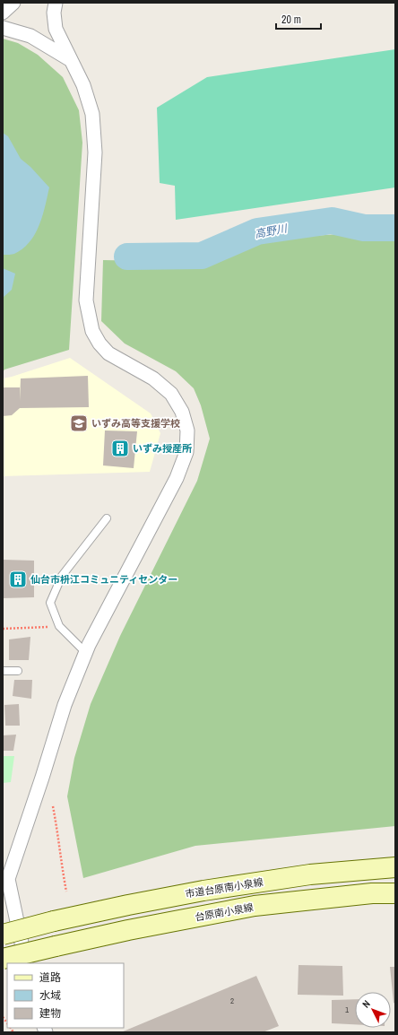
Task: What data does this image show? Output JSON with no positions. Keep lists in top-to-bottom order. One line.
{"streets":{"street":["市道台原南小泉線","台原南小泉線"]},"water":["高野川"],"places":{"school or university":["いずみ高等支援学校"],"building":["いずみ授産所","仙台市枡江コミュニティセンター"]},"house_numbers":["2","1"],"legend":["道路","水域","建物"],"scale_bar":"20 m","north":"top left"}
